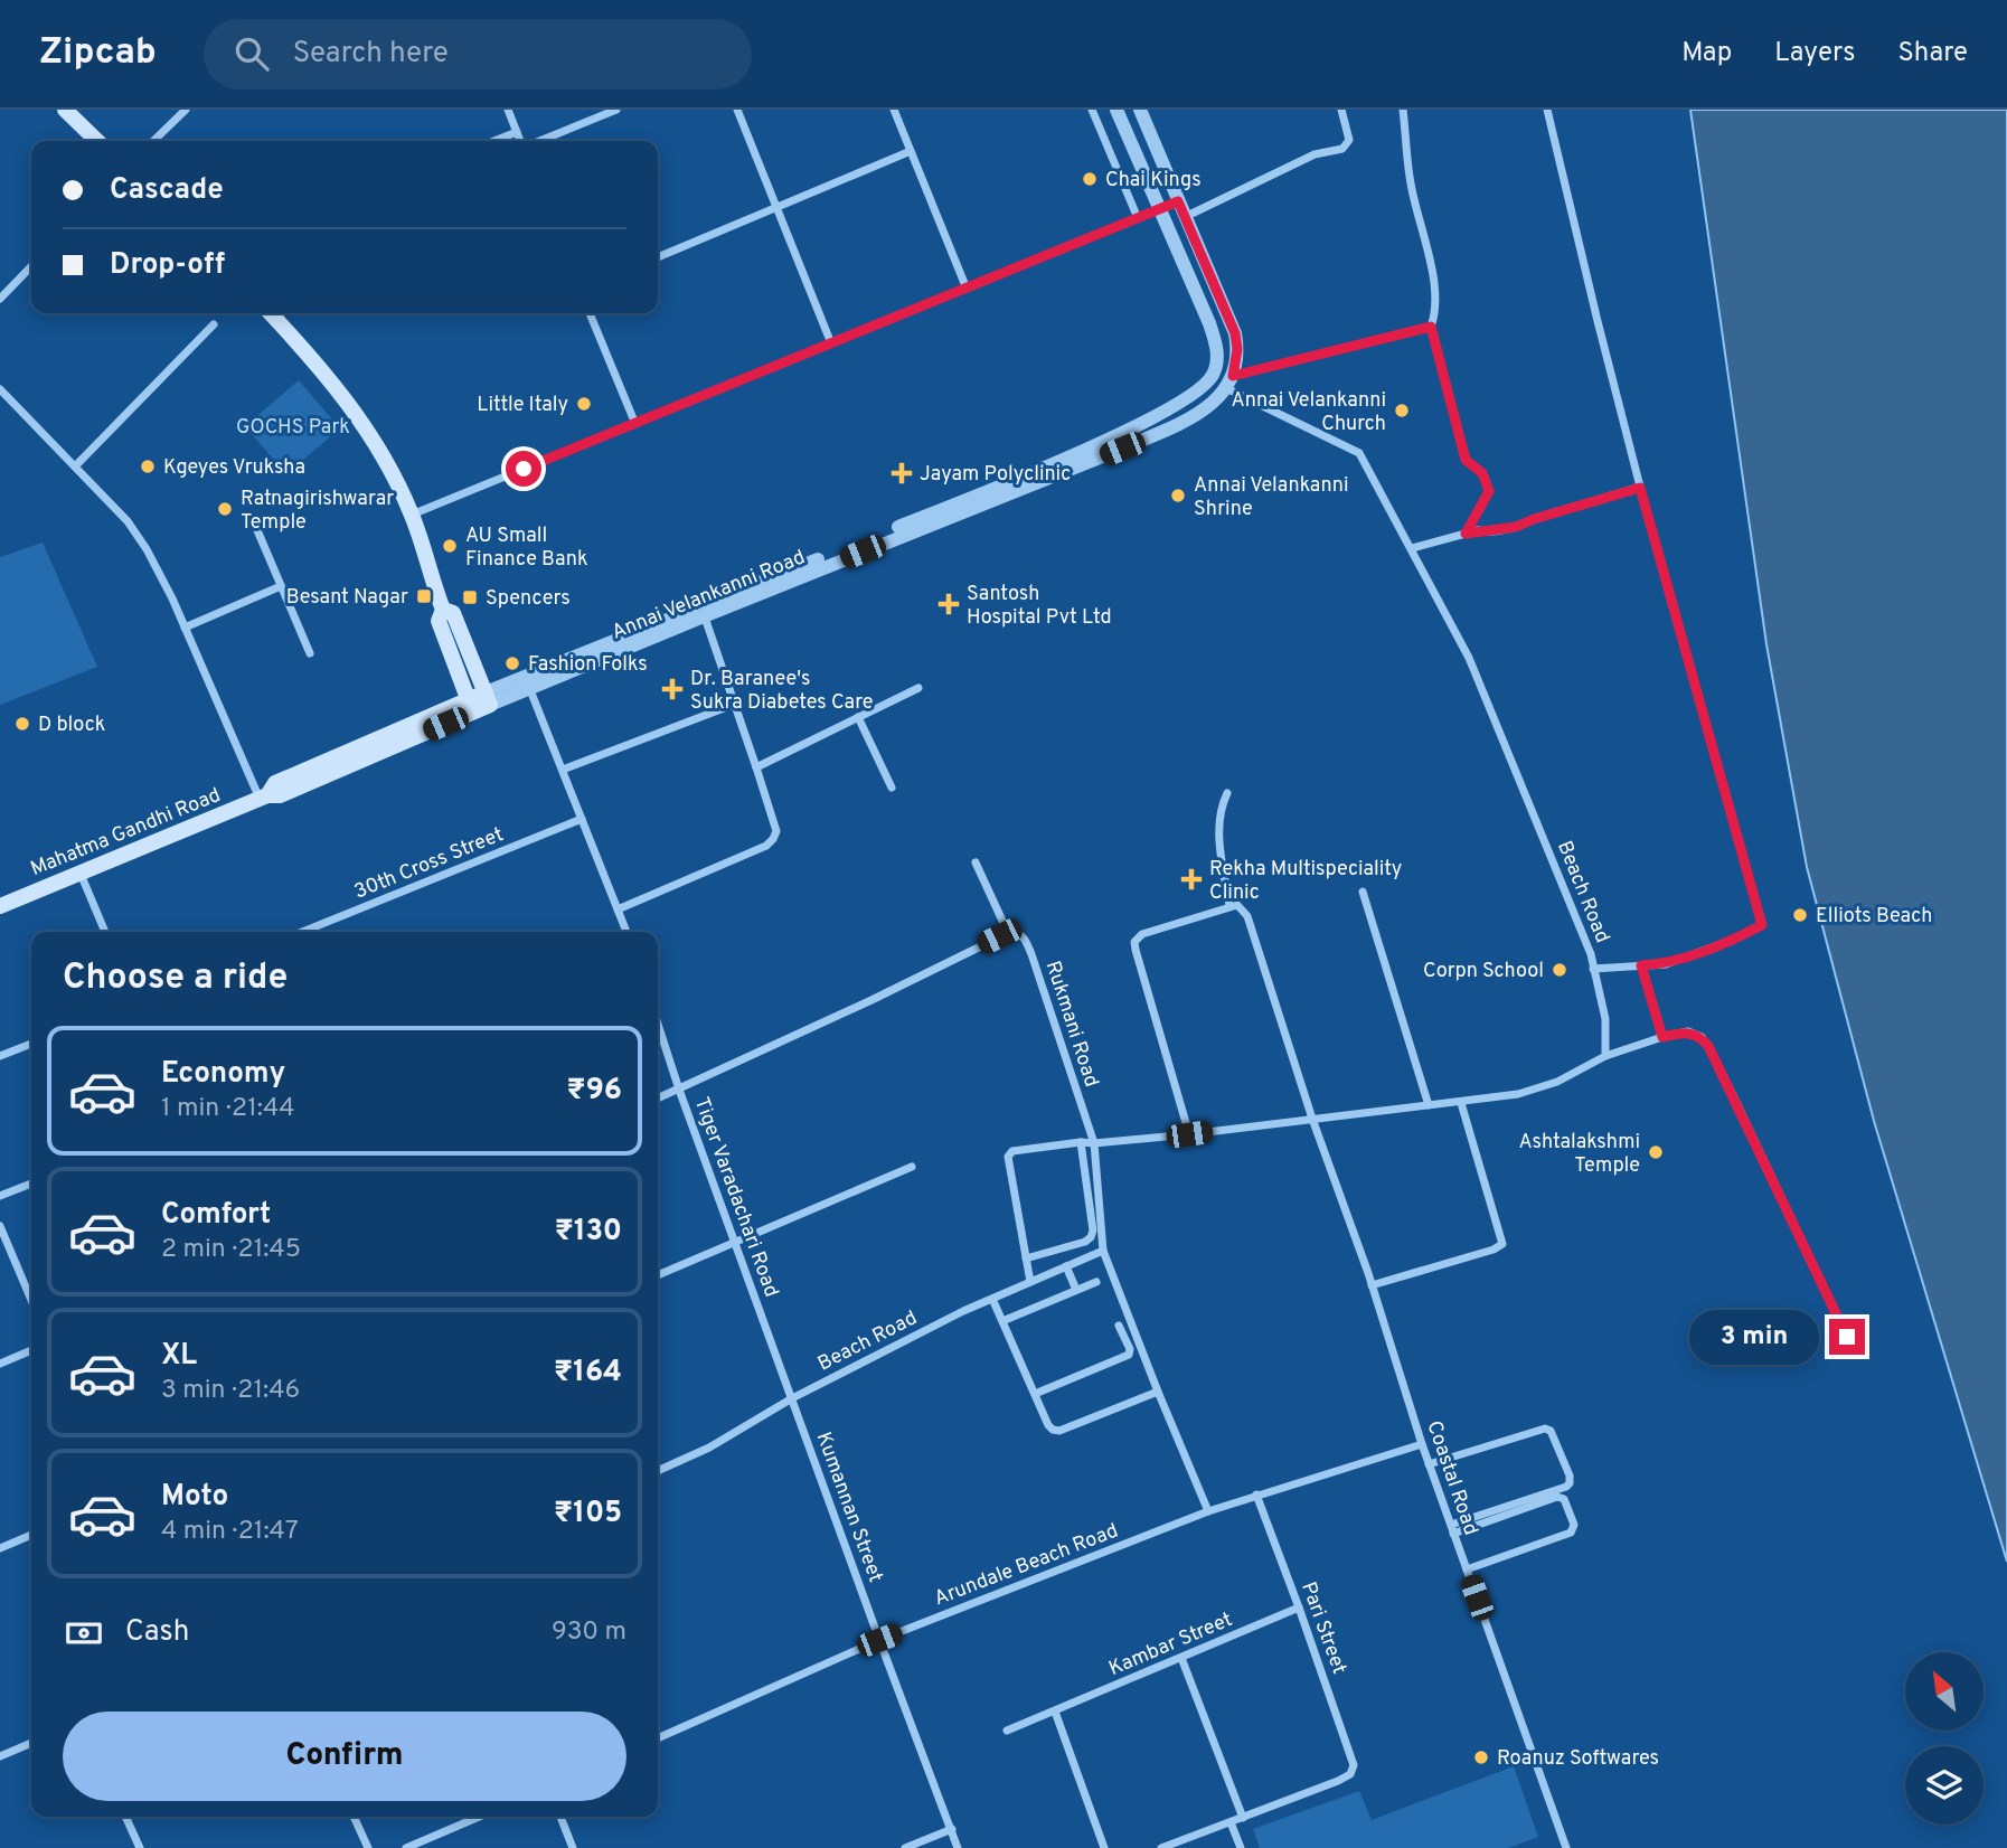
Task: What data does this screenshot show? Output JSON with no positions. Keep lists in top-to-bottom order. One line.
{"streets":{"main road":["Mahatma Gandhi Road"],"street":["Annai Velankanni Road","30th Cross Street","Beach Road","Rukmani Road","Tiger Varadachari Road","Coastal Road","Kumannan Street","Arundale Beach Road","Pari Street","Kambar Street"]},"crossings":[["Annai Velankanni Road","Mahatma Gandhi Road"],["Annai Velankanni Road","Beach Road"],["Beach Road","Rukmani Road"],["Beach Road","Tiger Varadachari Road"],["Beach Road","Kumannan Street"],["Rukmani Road","Arundale Beach Road"],["Tiger Varadachari Road","Kumannan Street"],["Coastal Road","Arundale Beach Road"],["Kumannan Street","Arundale Beach Road"],["Arundale Beach Road","Pari Street"],["Pari Street","Kambar Street"]],"parks":["GOCHS Park"],"places":{"other":["Chai Kings","Little Italy","Annai Velankanni Church","Kgeyes Vruksha","Annai Velankanni Shrine","Ratnagirishwarar Temple","AU Small Finance Bank","Fashion Folks","D block","Elliots Beach","Corpn School","Ashtalakshmi Temple","Roanuz Softwares"],"health":["Jayam Polyclinic","Santosh Hospital Pvt Ltd","Dr. Baranee's Sukra Diabetes Care","Rekha Multispeciality Clinic"],"transit":["Besant Nagar","Spencers"]},"north":"top left","page":{"header":"Zipcab","search":"Search here","nav":["Map","Layers","Share"],"banner":["Cascade","Drop-off"],"heading":"Choose a ride","list":[{"name":"Economy","note":"1 min · 21:44","value":"₹96"},{"name":"Comfort","note":"2 min · 21:45","value":"₹130"},{"name":"XL","note":"3 min · 21:46","value":"₹164"},{"name":"Moto","note":"4 min · 21:47","value":"₹105"}],"bubble":"3 min","pay":["Cash","930 m"],"buttons":"Confirm"}}
